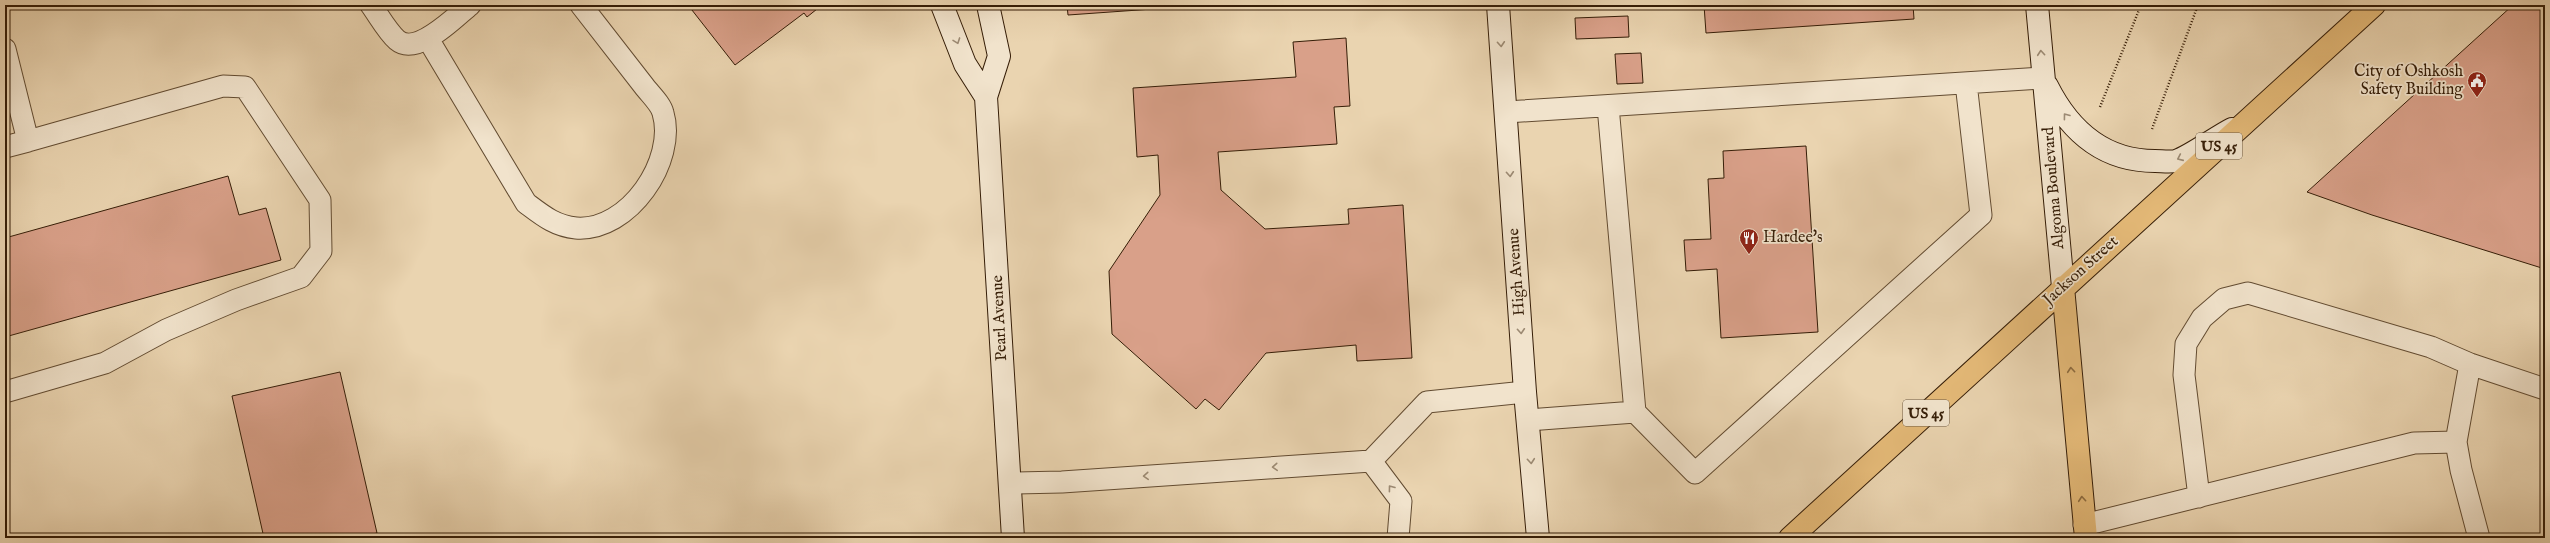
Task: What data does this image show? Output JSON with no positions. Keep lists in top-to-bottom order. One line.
{"streets":{"main road":["US 45","Algoma Boulevard","Jackson Street","High Avenue","Pearl Avenue"]},"crossings":[["Algoma Boulevard","Jackson Street"]],"one_way":["Algoma Boulevard","High Avenue"],"places":{"public building":["City of Oshkosh Safety Building"],"restaurant":["Hardee's"]}}
